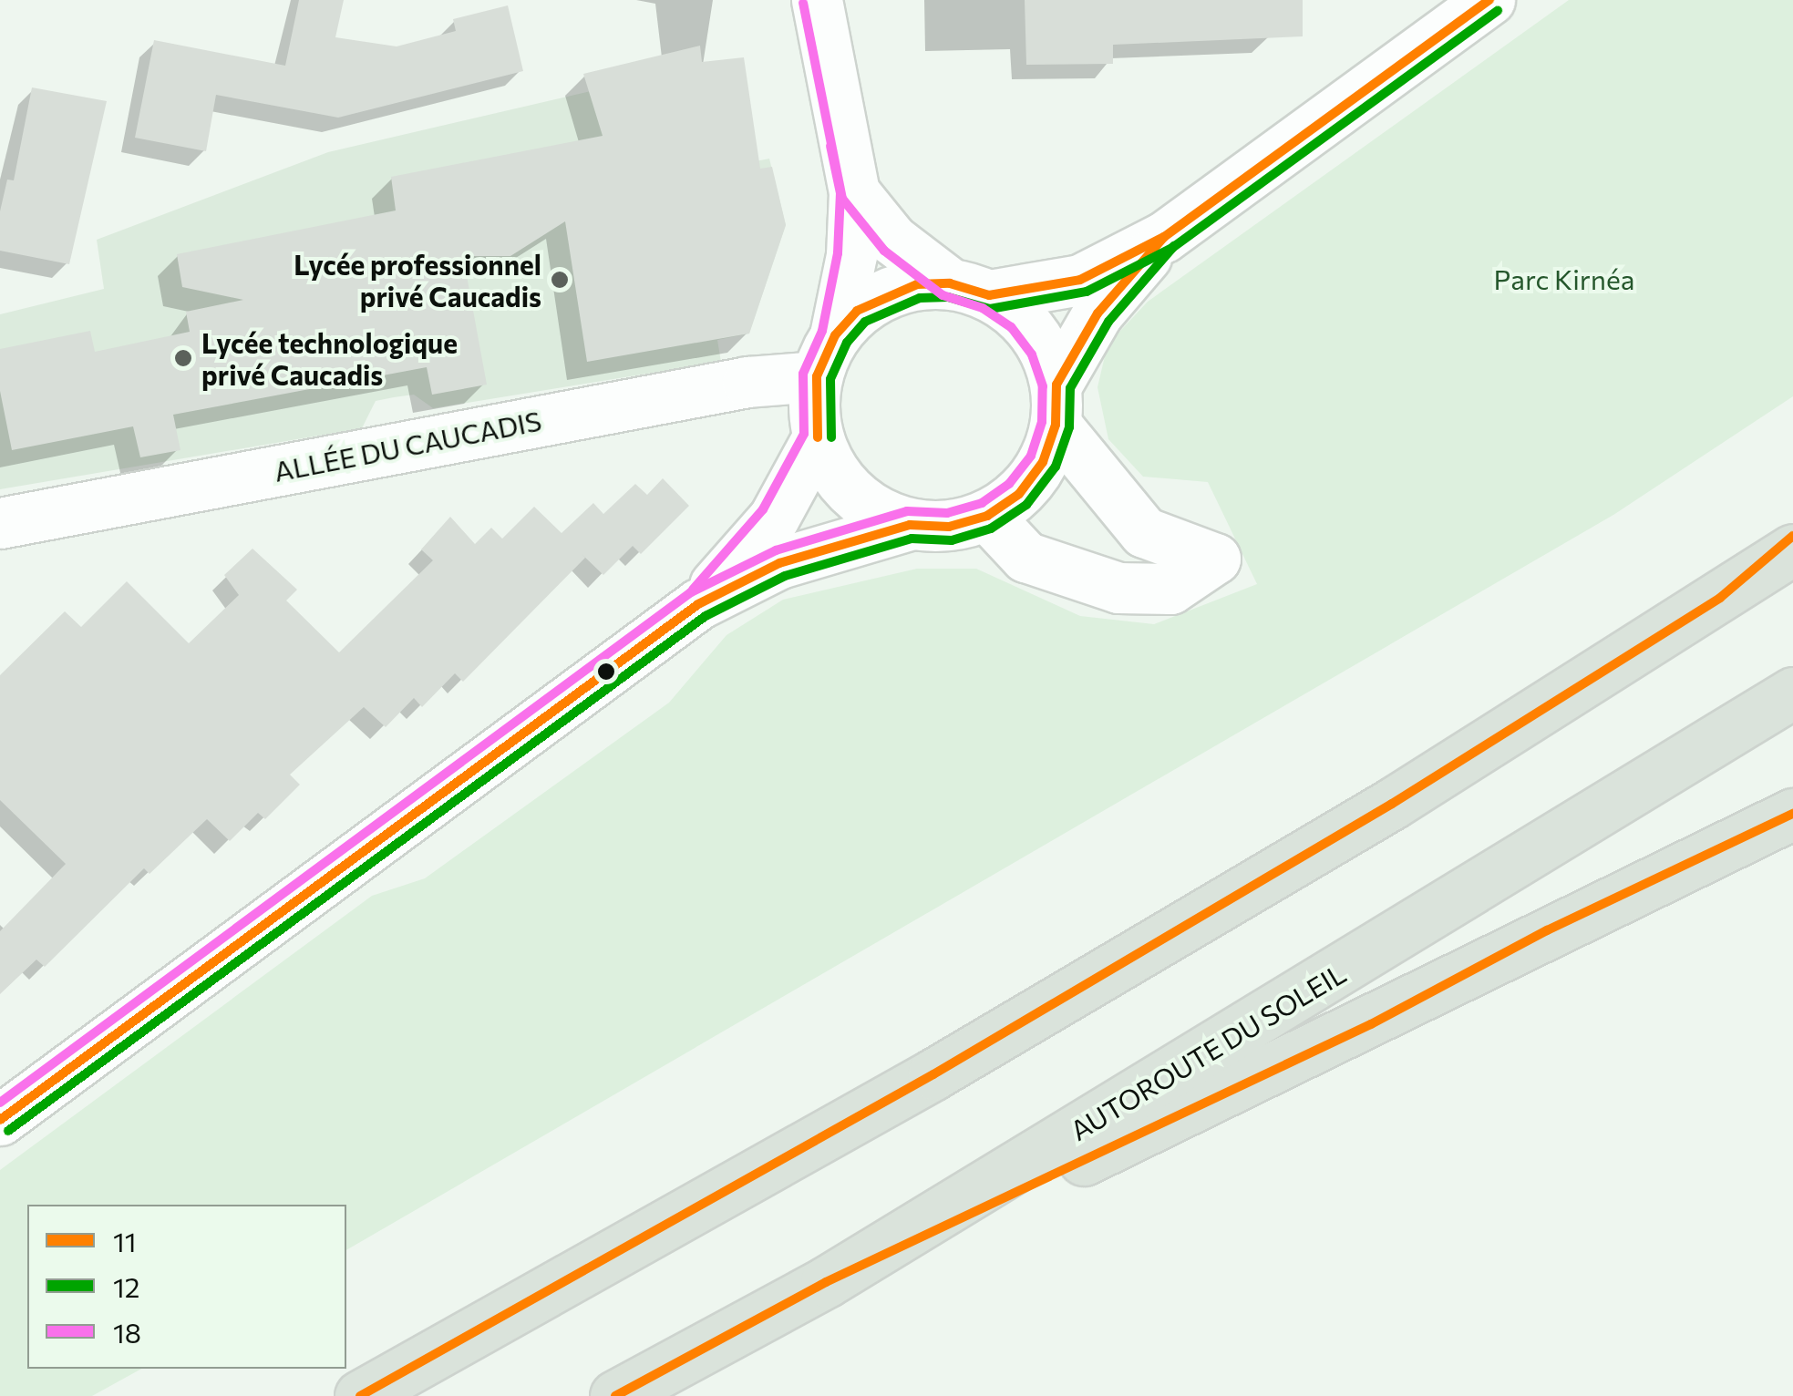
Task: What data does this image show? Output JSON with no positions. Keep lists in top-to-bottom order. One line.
{"streets":{"highway":["AUTOROUTE DU SOLEIL"],"street":["ALLÉE DU CAUCADIS"]},"parks":["Parc Kirnéa"],"places":["Lycée professionnel privé Caucadis","Lycée technologique privé Caucadis"],"lines":["transit line 11","transit line 18","transit line 12"],"legend":["11","12","18"]}
